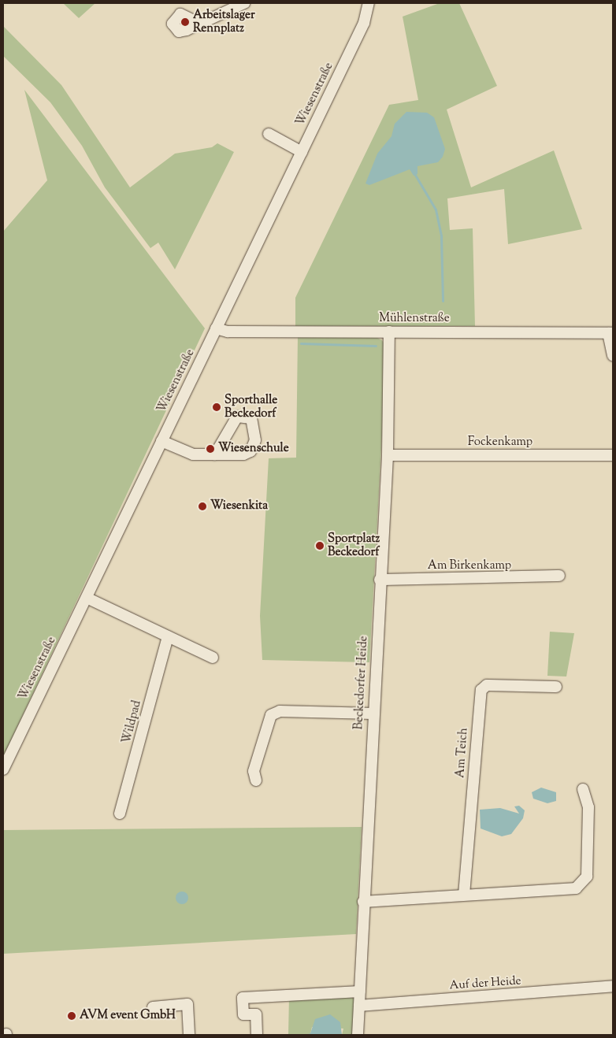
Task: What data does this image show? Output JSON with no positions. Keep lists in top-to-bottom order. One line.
{"streets":{"street":["Wiesenstraße","Mühlenstraße","Fockenkamp","Am Birkenkamp","Beckedorfer Heide","Wildpad","Am Teich","Auf der Heide"]},"crossings":[["Wiesenstraße","Mühlenstraße"],["Mühlenstraße","Beckedorfer Heide"],["Fockenkamp","Beckedorfer Heide"],["Am Birkenkamp","Beckedorfer Heide"],["Beckedorfer Heide","Auf der Heide"]],"places":["Arbeitslager Rennplatz","Sporthalle Beckedorf","Wiesenschule","Wiesenkita","Sportplatz Beckedorf","AVM event GmbH"]}
